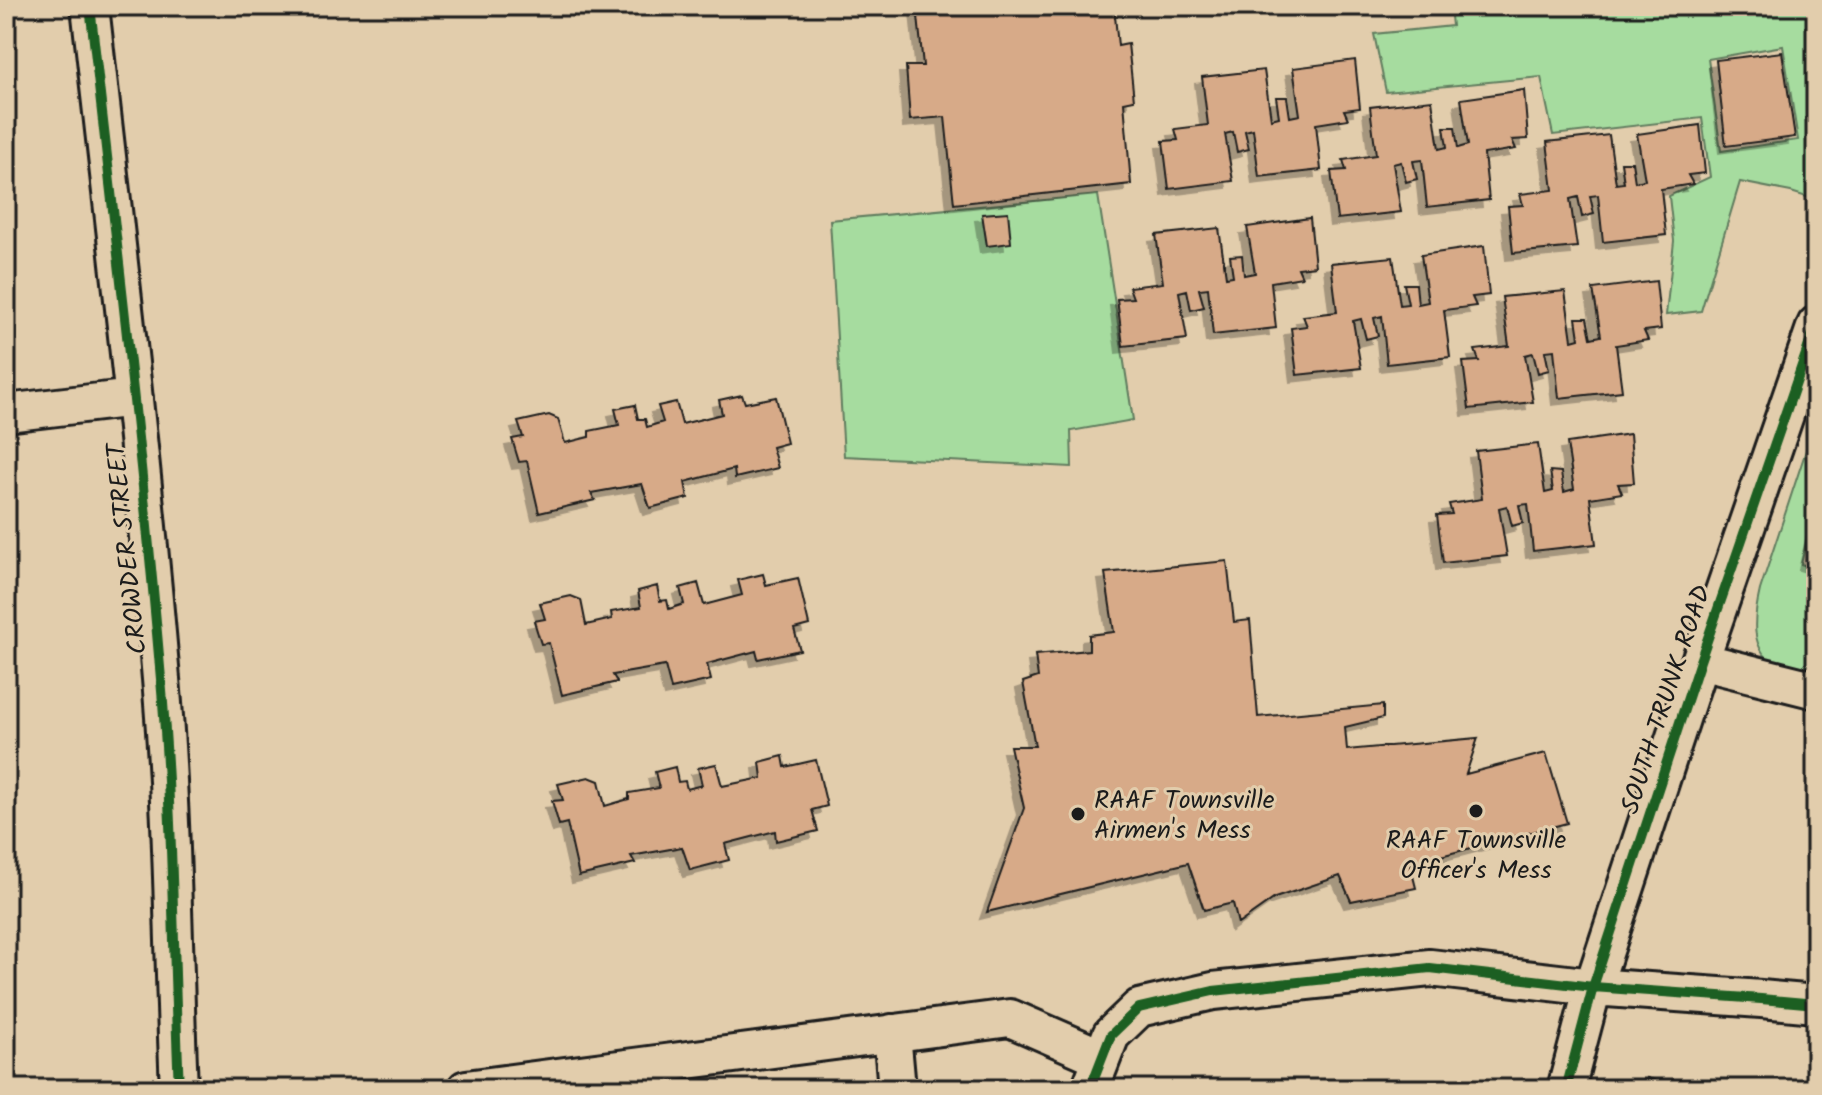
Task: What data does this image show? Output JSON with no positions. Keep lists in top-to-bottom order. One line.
{"streets":{"street":["CROWDER STREET","SOUTH TRUNK ROAD"]},"places":["RAAF Townsville Officer's Mess","RAAF Townsville Airmen's Mess"]}
